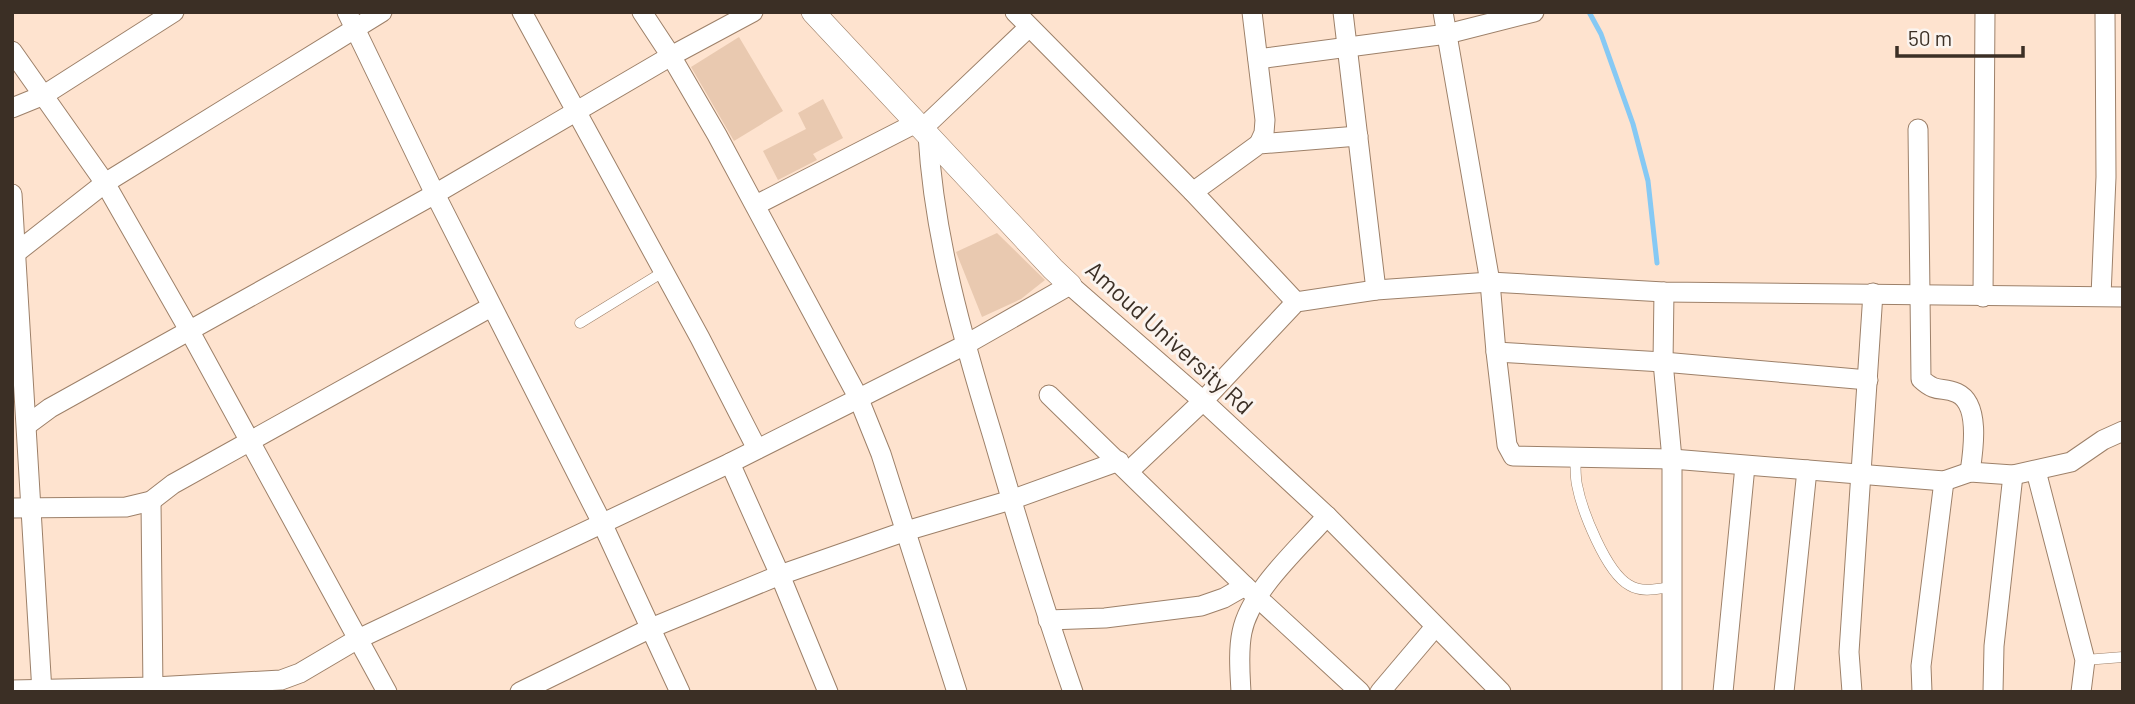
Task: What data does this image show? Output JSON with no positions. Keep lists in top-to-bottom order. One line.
{"streets":{"street":["Amoud University Rd"]},"scale_bar":"50 m"}
